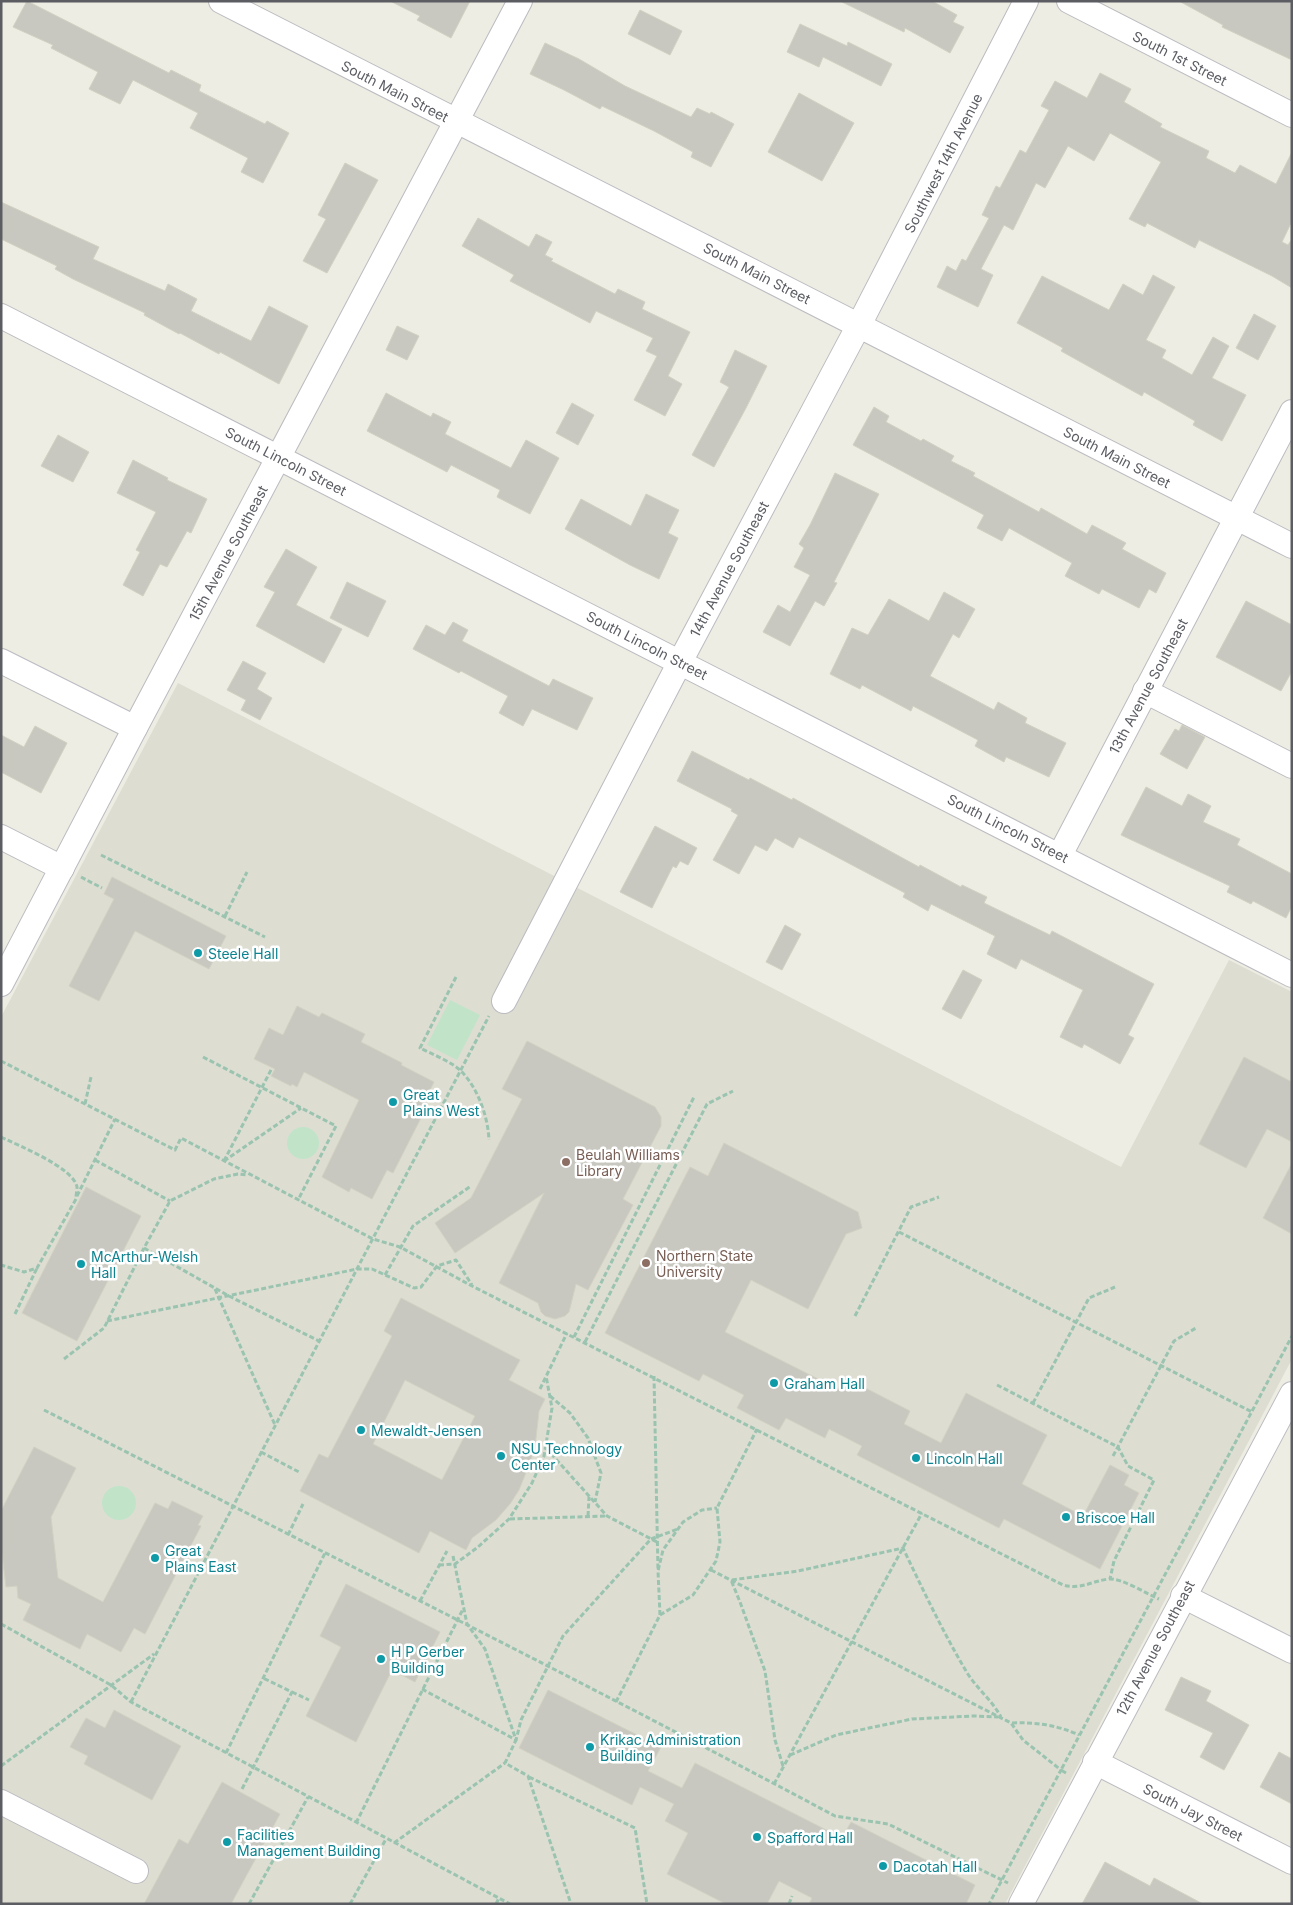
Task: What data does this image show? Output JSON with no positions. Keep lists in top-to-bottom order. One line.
{"streets":{"street":["South 1st Street","South Main Street","Southwest 14th Avenue","South Lincoln Street","15th Avenue Southeast","14th Avenue Southeast","13th Avenue Southeast","12th Avenue Southeast","South Jay Street"]},"crossings":[["South Main Street","Southwest 14th Avenue"],["South Main Street","15th Avenue Southeast"],["South Main Street","14th Avenue Southeast"],["South Main Street","13th Avenue Southeast"],["Southwest 14th Avenue","14th Avenue Southeast"],["South Lincoln Street","15th Avenue Southeast"],["South Lincoln Street","14th Avenue Southeast"],["South Lincoln Street","13th Avenue Southeast"],["12th Avenue Southeast","South Jay Street"]],"places":["Steele Hall","Great Plains West","Beulah Williams Library","Northern State University","McArthur-Welsh Hall","Graham Hall","Mewaldt-Jensen","NSU Technology Center","Lincoln Hall","Briscoe Hall","Great Plains East","H P Gerber Building","Krikac Administration Building","Spafford Hall","Facilities Management Building","Dacotah Hall"]}
